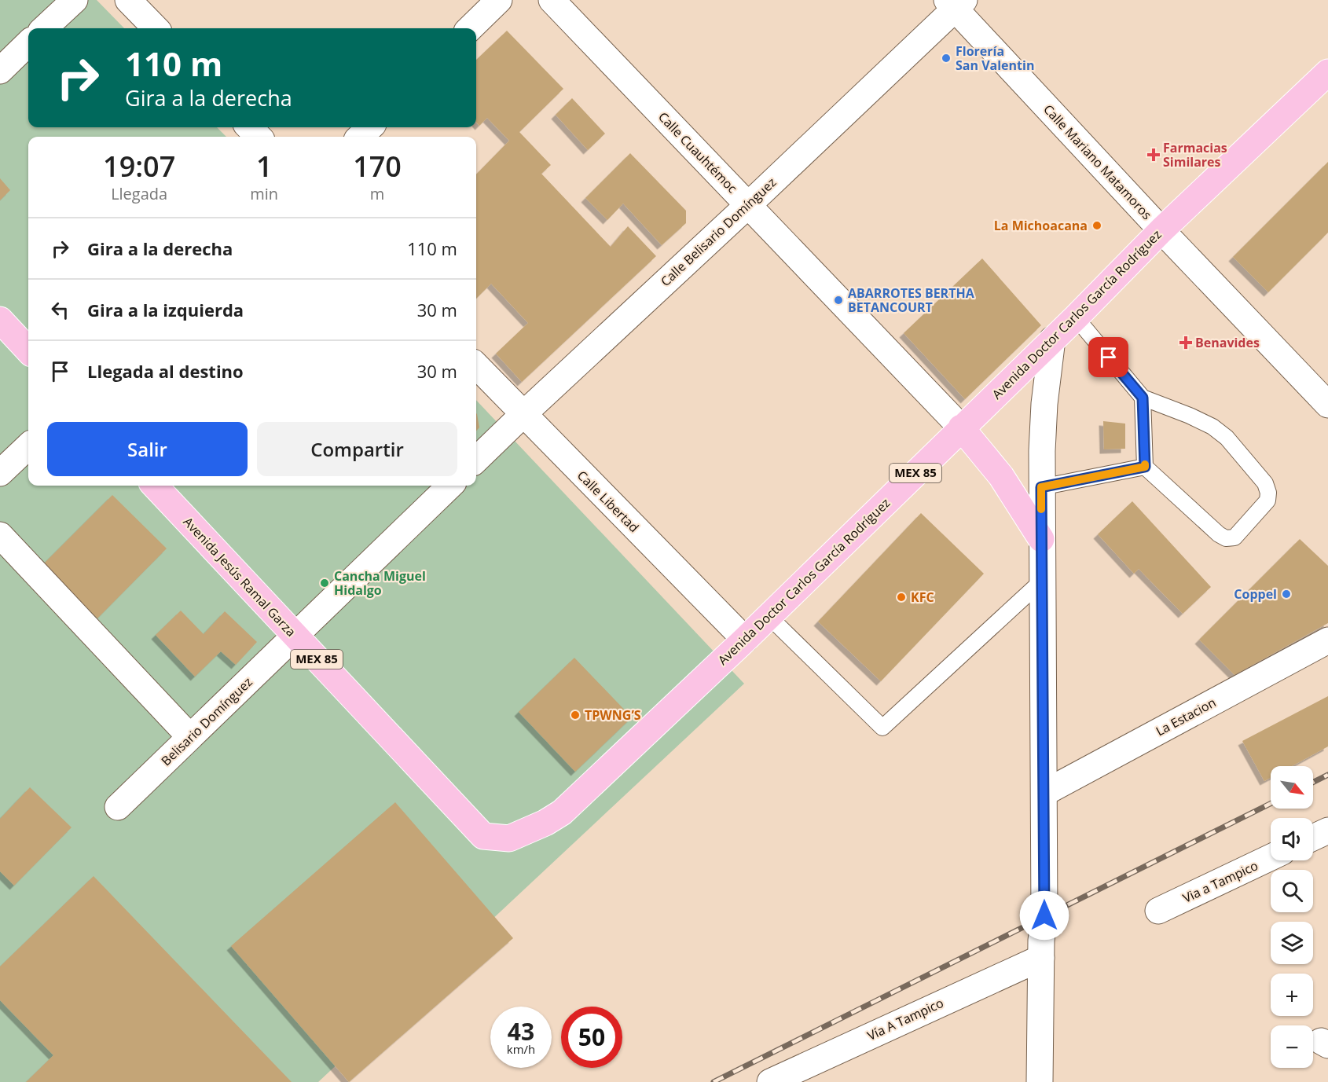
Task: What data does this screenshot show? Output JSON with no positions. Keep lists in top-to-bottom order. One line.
{"streets":{"main road":["Avenida Doctor Carlos García Rodríguez","MEX 85","Avenida Jesús Ramal Garza"],"street":["Calle Cuauhtémoc","Calle Mariano Matamoros","Calle Belisario Domínguez","Calle Libertad","La Estacion","Belisario Domínguez","Via a Tampico","Vía A Tampico"]},"crossings":[["Calle Cuauhtémoc","Calle Belisario Domínguez"],["Calle Cuauhtémoc","Avenida Doctor Carlos García Rodríguez"],["Calle Mariano Matamoros","Calle Belisario Domínguez"],["Calle Mariano Matamoros","Avenida Doctor Carlos García Rodríguez"],["Calle Belisario Domínguez","Calle Libertad"],["Avenida Doctor Carlos García Rodríguez","Calle Libertad"],["Avenida Doctor Carlos García Rodríguez","Avenida Jesús Ramal Garza"],["Avenida Jesús Ramal Garza","Belisario Domínguez"]],"places":{"other":["Florería San Valentin","La Michoacana","ABARROTES BERTHA BETANCOURT","Cancha Miguel Hidalgo","Coppel","KFC","TPWNG’S"],"health":["Farmacias Similares","Benavides"]},"north":"bottom right","page":{"turn":["110 m","Gira a la derecha"],"eta":["19:07","Llegada","1","min","170","m"],"list":[{"name":"Gira a la derecha","value":"110 m"},{"name":"Gira a la izquierda","value":"30 m"},{"name":"Llegada al destino","value":"30 m"}],"buttons":["Salir","Compartir"],"map_buttons":["+","−"],"speed":"43 km/h","limit":"50"}}
